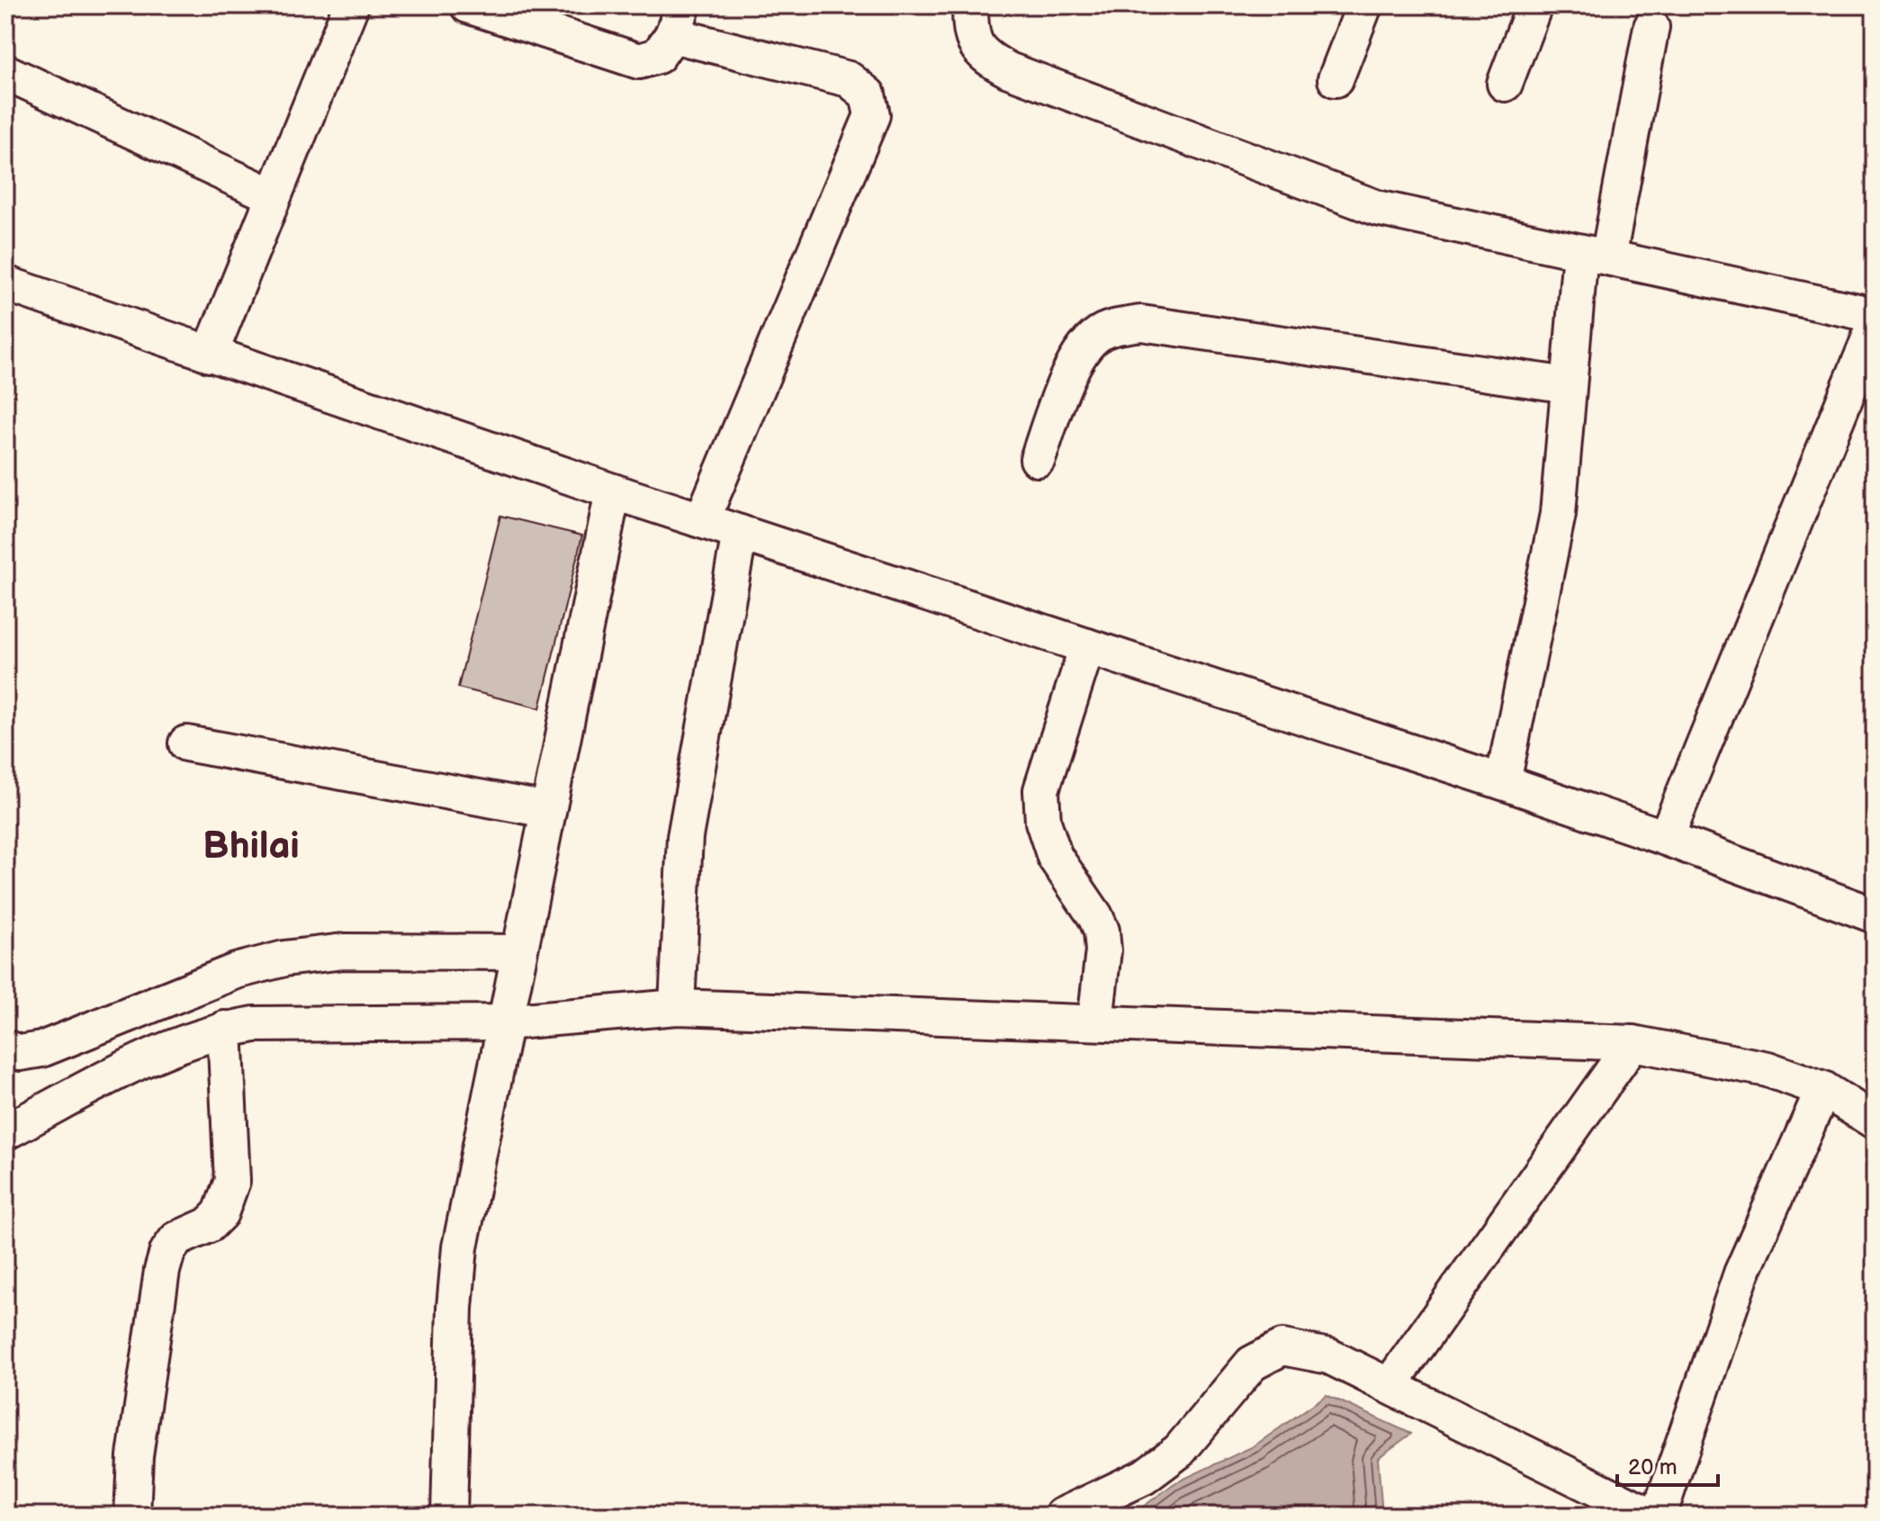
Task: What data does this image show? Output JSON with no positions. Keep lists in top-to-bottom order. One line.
{"districts":["Bhilai"],"scale_bar":"20 m"}
